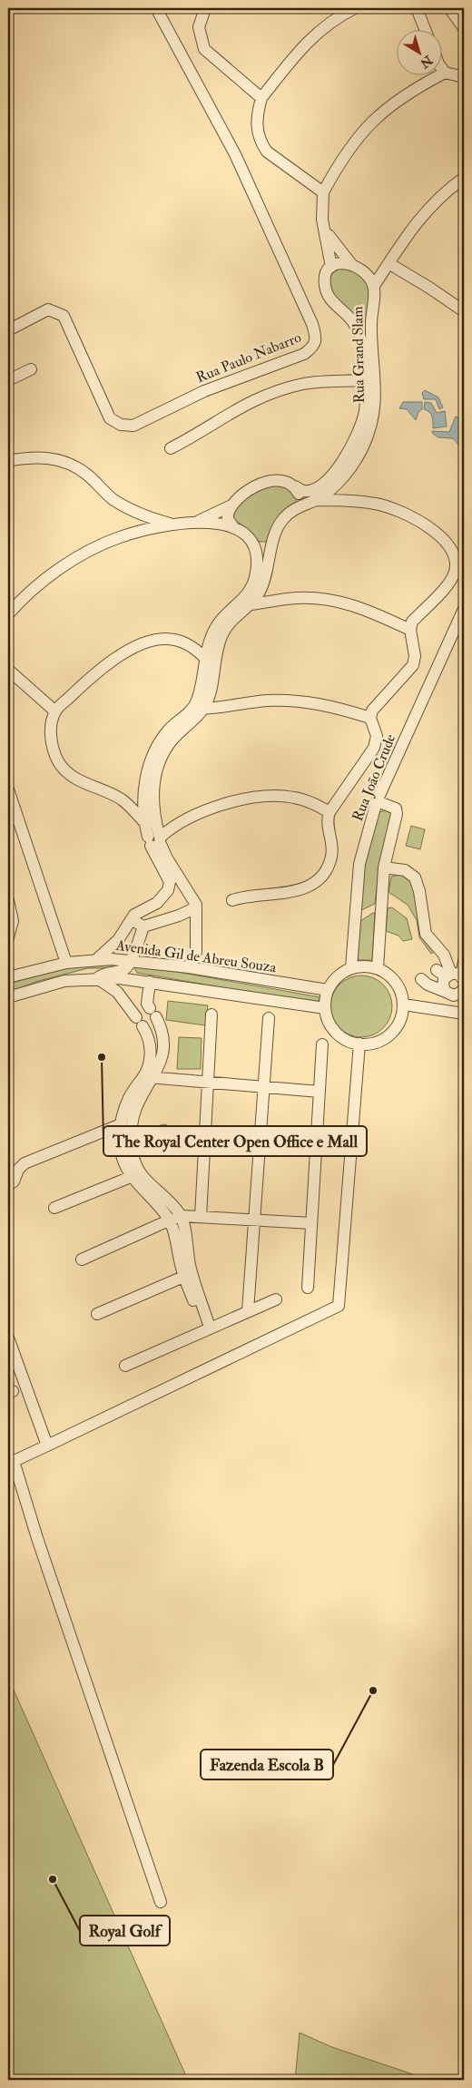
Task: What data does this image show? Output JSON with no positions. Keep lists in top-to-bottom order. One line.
{"streets":{"street":["Rua Grand Slam","Rua Paulo Nabarro","Rua João Crude","Avenida Gil de Abreu Souza"]},"crossings":[["Rua Grand Slam","Avenida Gil de Abreu Souza"],["Rua João Crude","Avenida Gil de Abreu Souza"]],"places":["The Royal Center Open Office e Mall","Fazenda Escola B","Royal Golf"],"north":"bottom right"}
